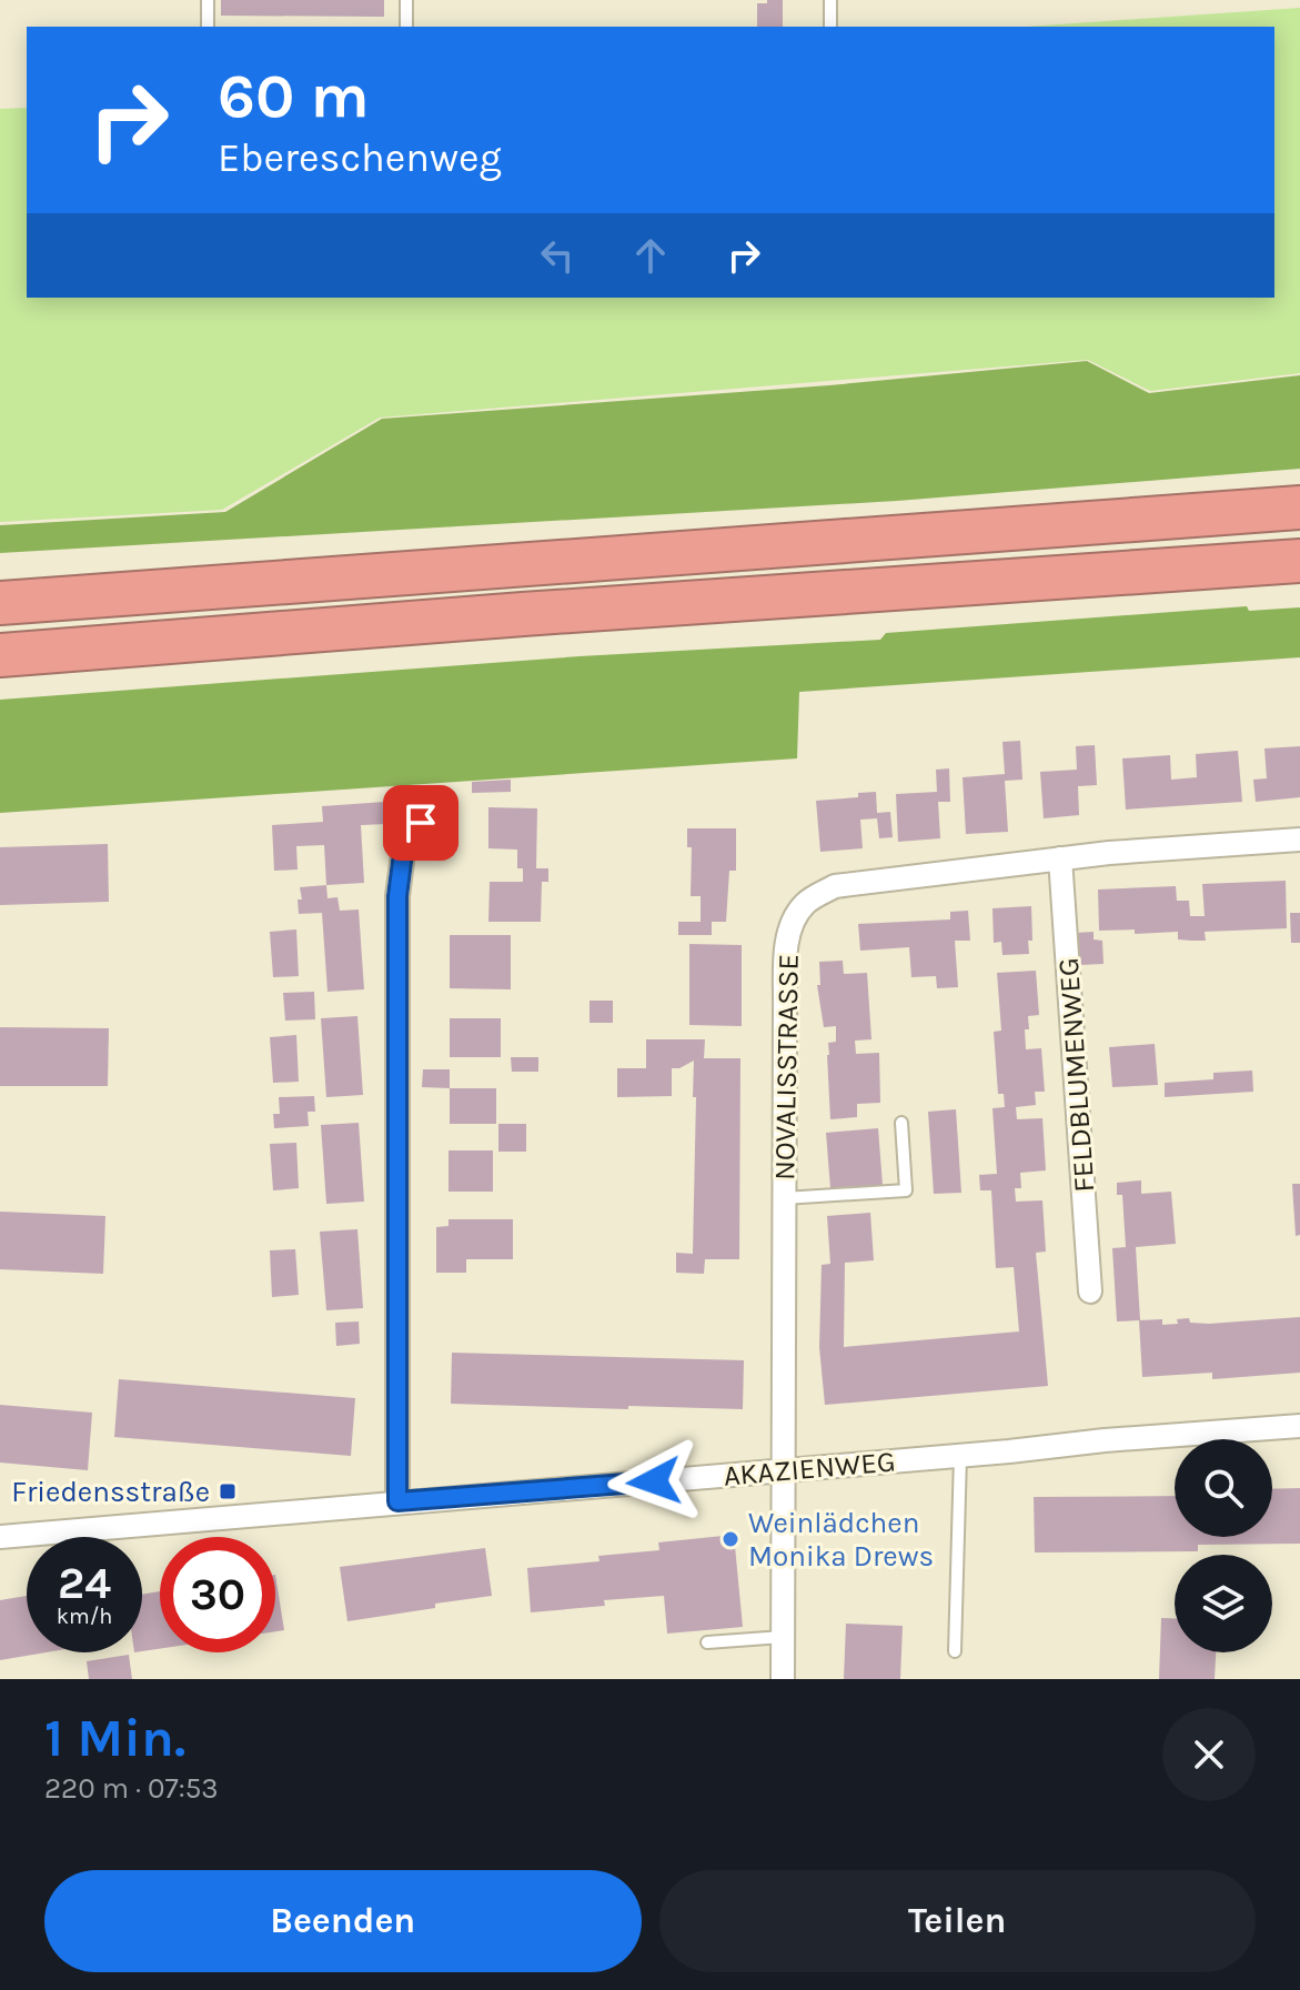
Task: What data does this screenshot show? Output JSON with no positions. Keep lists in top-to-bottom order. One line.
{"streets":{"street":["NOVALISSTRASSE","FELDBLUMENWEG","AKAZIENWEG"]},"crossings":[["NOVALISSTRASSE","FELDBLUMENWEG"],["NOVALISSTRASSE","AKAZIENWEG"]],"places":{"transit":["Friedensstraße"],"other":["Weinlädchen Monika Drews"]},"page":{"turn":["60 m","Ebereschenweg"],"speed":"24 km/h","limit":"30","heading":["1 Min.","220 m · 07:53"],"buttons":["Beenden","Teilen"]}}
